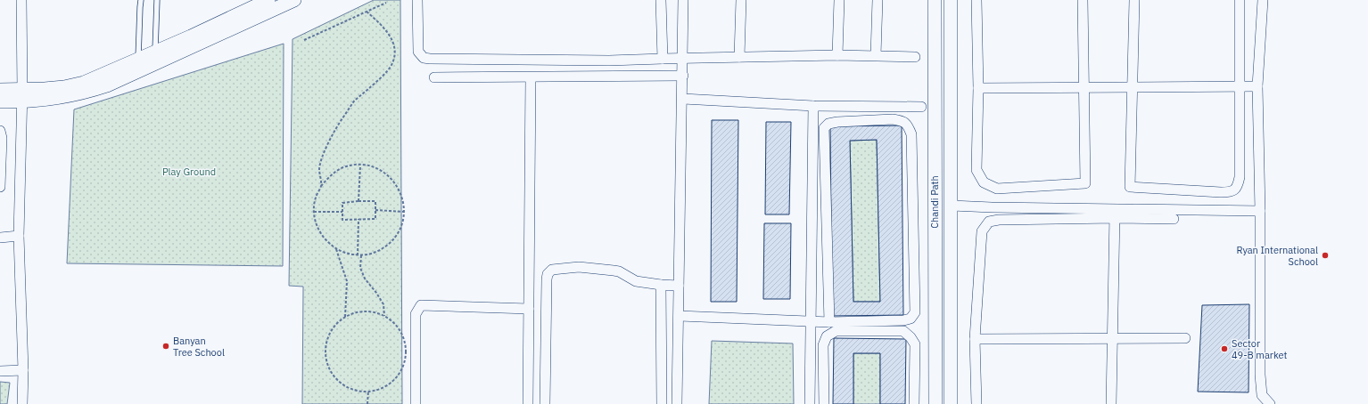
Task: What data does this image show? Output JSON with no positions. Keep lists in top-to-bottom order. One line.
{"streets":{"main road":["Chandi Path"]},"parks":["Play Ground"],"places":["Ryan International School","Banyan Tree School","Sector 49-B market"]}
